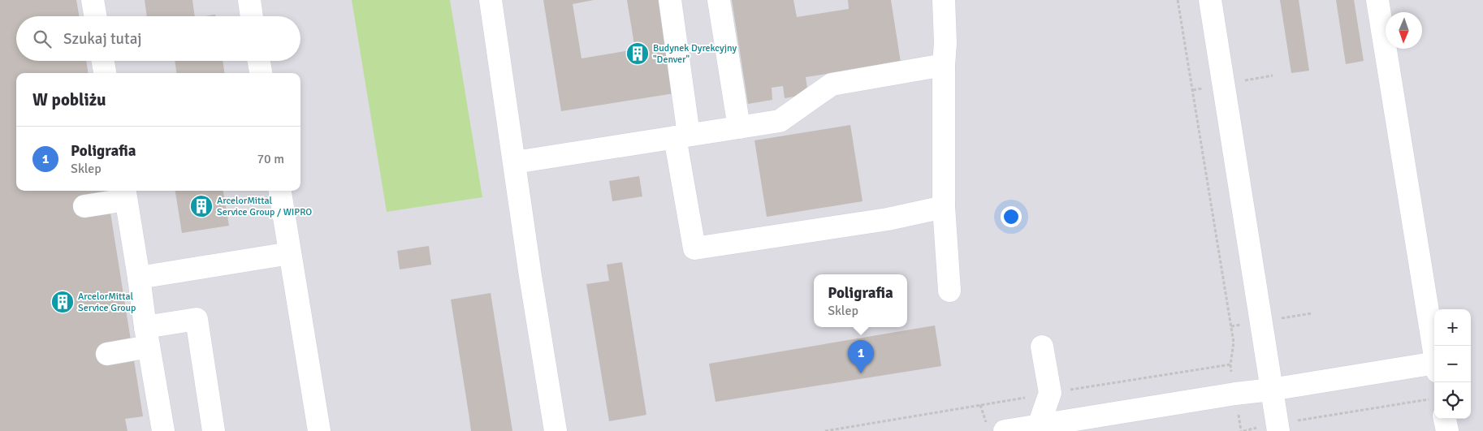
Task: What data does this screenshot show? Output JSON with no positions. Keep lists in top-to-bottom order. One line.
{"places":{"building":["Budynek Dyrekcyjny \"Denver\"","ArcelorMittal Service Group / WIPRO","ArcelorMittal Service Group"]},"north":"bottom","page":{"search":"Szukaj tutaj","heading":"W pobliżu","list":[{"mark":"1","name":"Poligrafia","note":"Sklep","value":"70 m"}],"popup":["Poligrafia","Sklep"],"map_buttons":["+","−"],"pins":"1"}}
